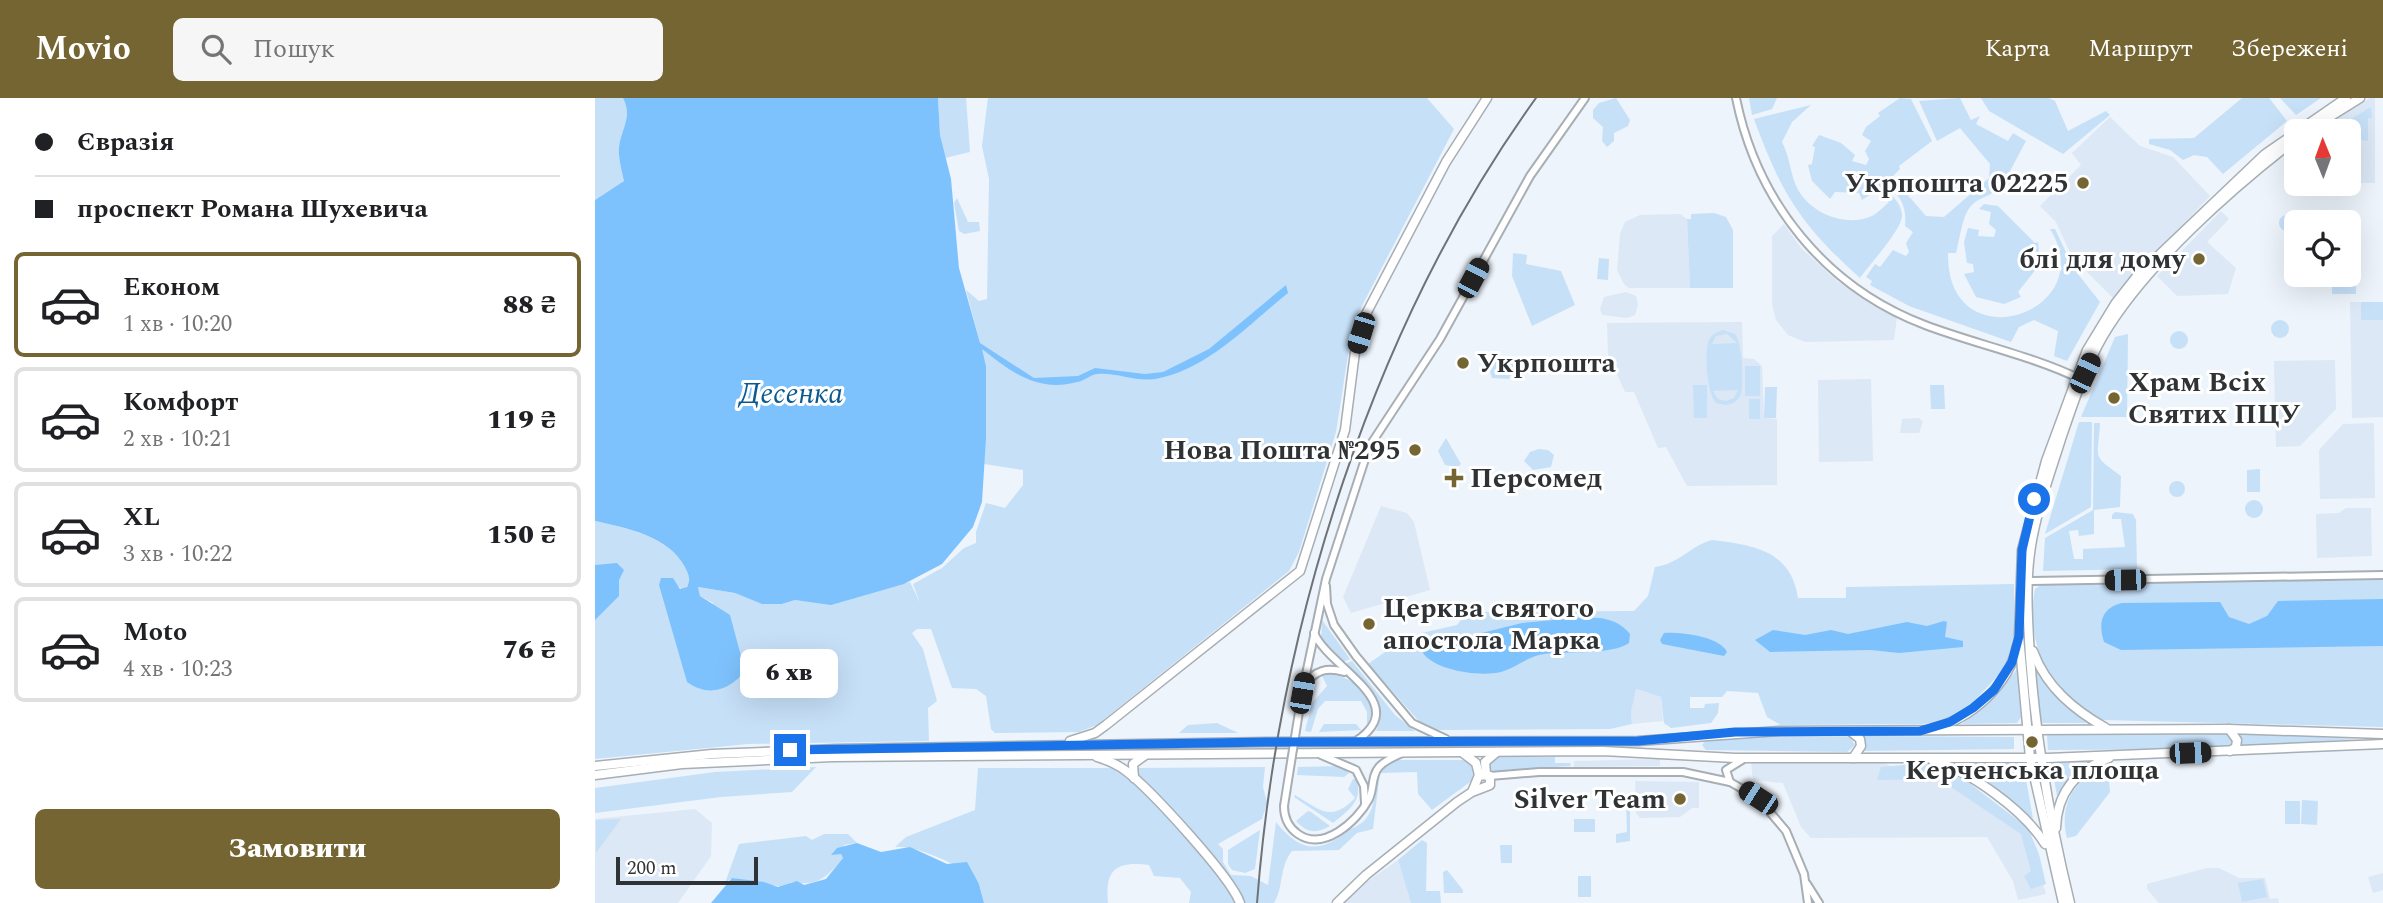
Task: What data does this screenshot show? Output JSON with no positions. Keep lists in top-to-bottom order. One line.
{"water":["Десенка"],"places":{"other":["Укрпошта 02225","блі для дому","Укрпошта","Храм Всіх Святих ПЦУ","Нова Пошта №295","Церква святого апостола Марка","Керченська площа","Silver Team"],"health":["Персомед"]},"scale_bar":"200 m","north":"top","page":{"header":"Movio","search":"Пошук","nav":["Карта","Маршрут","Збережені"],"banner":["Євразія","проспект Романа Шухевича"],"list":[{"name":"Економ","note":"1 хв · 10:20","value":"88 ₴"},{"name":"Комфорт","note":"2 хв · 10:21","value":"119 ₴"},{"name":"XL","note":"3 хв · 10:22","value":"150 ₴"},{"name":"Moto","note":"4 хв · 10:23","value":"76 ₴"}],"bubble":"6 хв","buttons":"Замовити","scale":"200 m"}}
